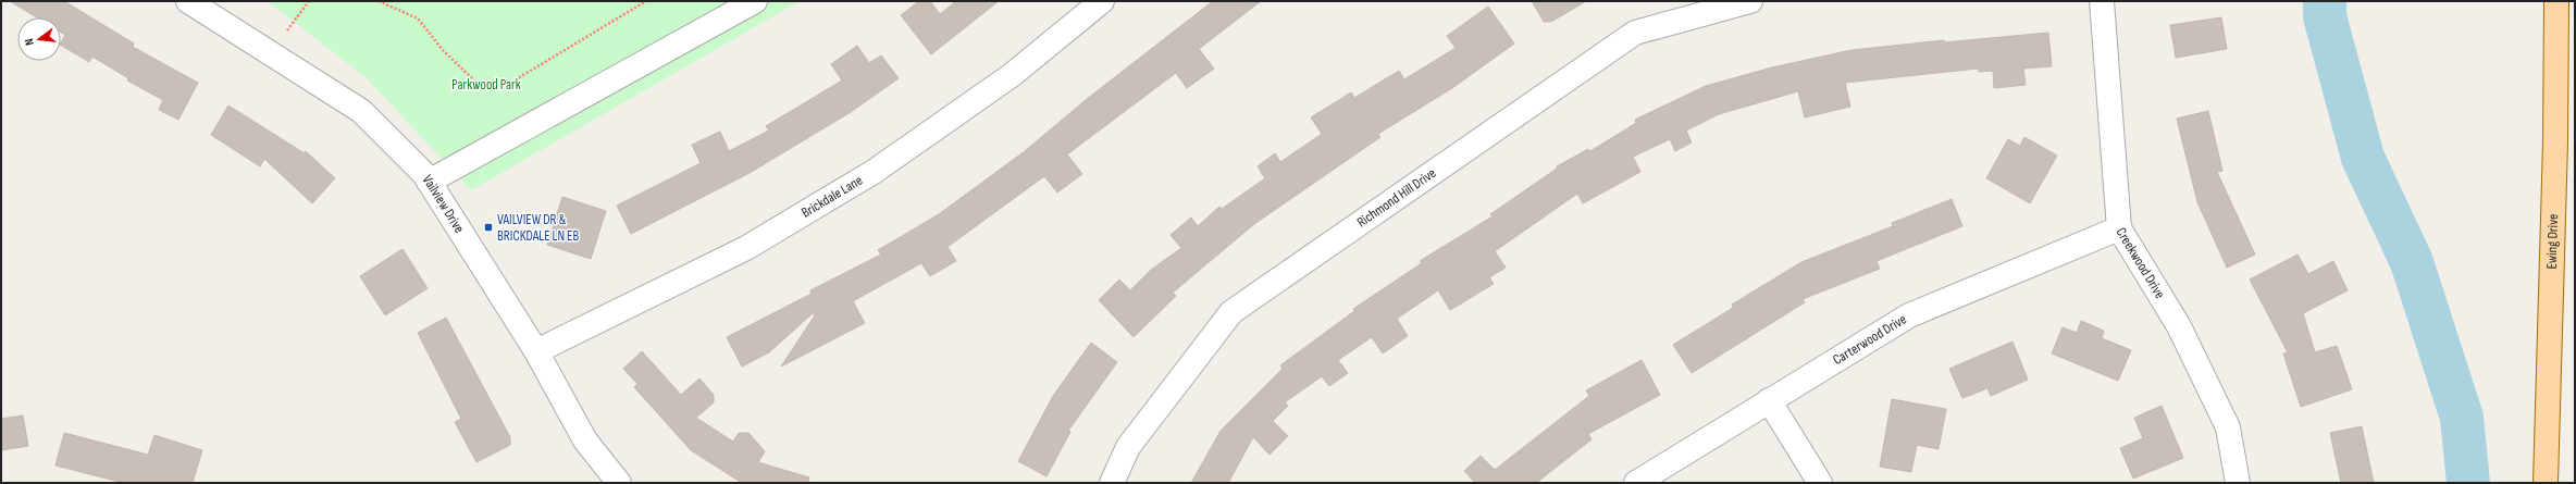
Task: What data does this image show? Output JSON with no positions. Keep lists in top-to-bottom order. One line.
{"streets":{"main road":["Ewing Drive"],"street":["Brickdale Lane","Richmond Hill Drive","Vailview Drive","Creekwood Drive","Carterwood Drive"]},"crossings":[["Brickdale Lane","Vailview Drive"],["Creekwood Drive","Carterwood Drive"]],"parks":["Parkwood Park"],"places":{"transit":["VAILVIEW DR & BRICKDALE LN EB"]},"north":"left"}
